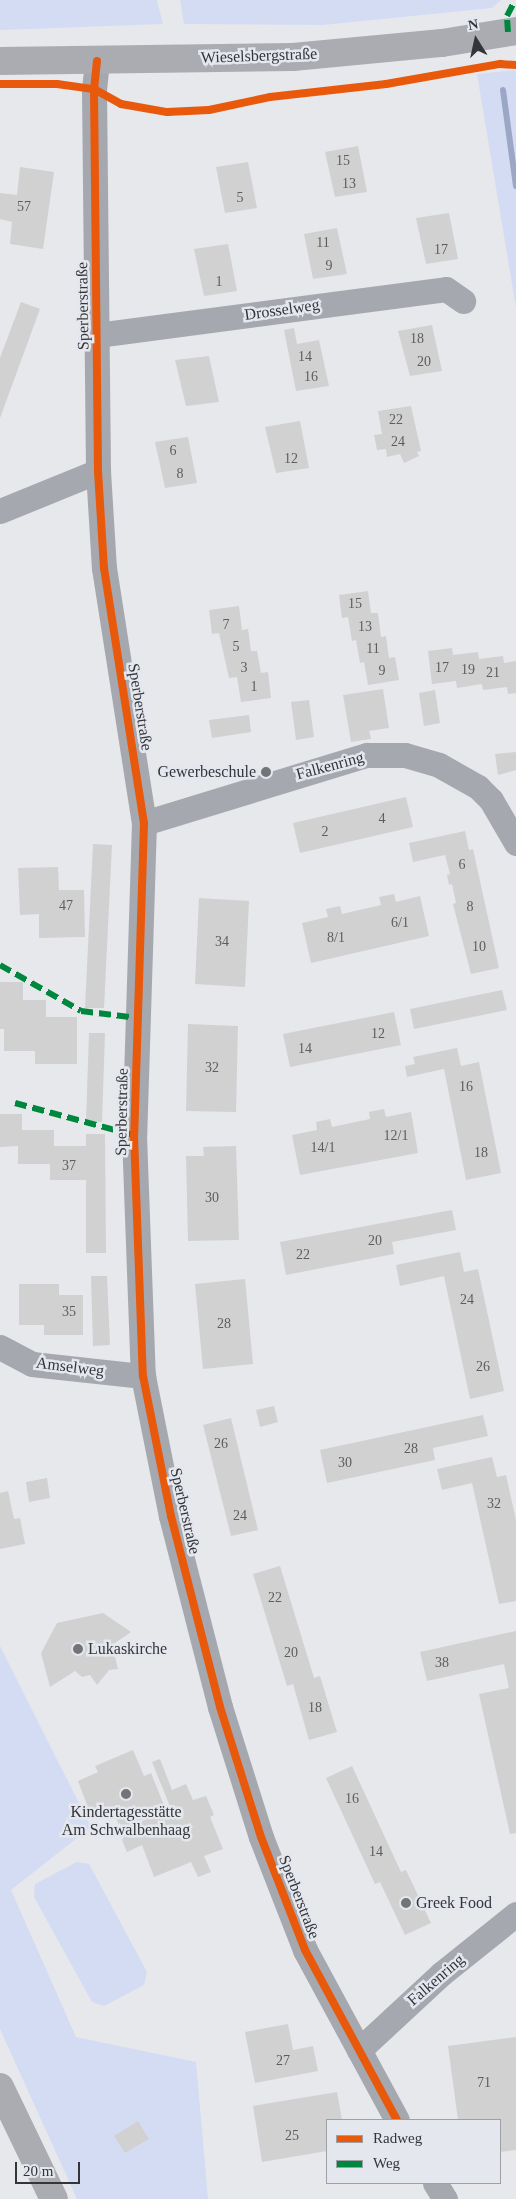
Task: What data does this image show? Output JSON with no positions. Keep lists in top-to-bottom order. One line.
{"streets":{"main road":["Wieselsbergstraße"],"street":["Sperberstraße","Drosselweg","Falkenring","Amselweg"]},"crossings":[["Wieselsbergstraße","Sperberstraße"],["Sperberstraße","Drosselweg"],["Sperberstraße","Falkenring"],["Sperberstraße","Amselweg"]],"places":["Gewerbeschule","Lukaskirche","Kindertagesstätte Am Schwalbenhaag","Greek Food"],"house_numbers":["15","13","5","57","11","17","9","1","18","14","20","16","22","24","6","12","8","15","7","13","5","11","3","17","19","9","21","1","4","2","6","47","8","6/1","8/1","34","10","12","14","32","16","12/1","14/1","18","37","30","20","22","24","35","28","26","26","28","30","32","24","22","20","38","18","16","14","27","71","25"],"legend":["Radweg","Weg"],"scale_bar":"20 m","north":"top"}
